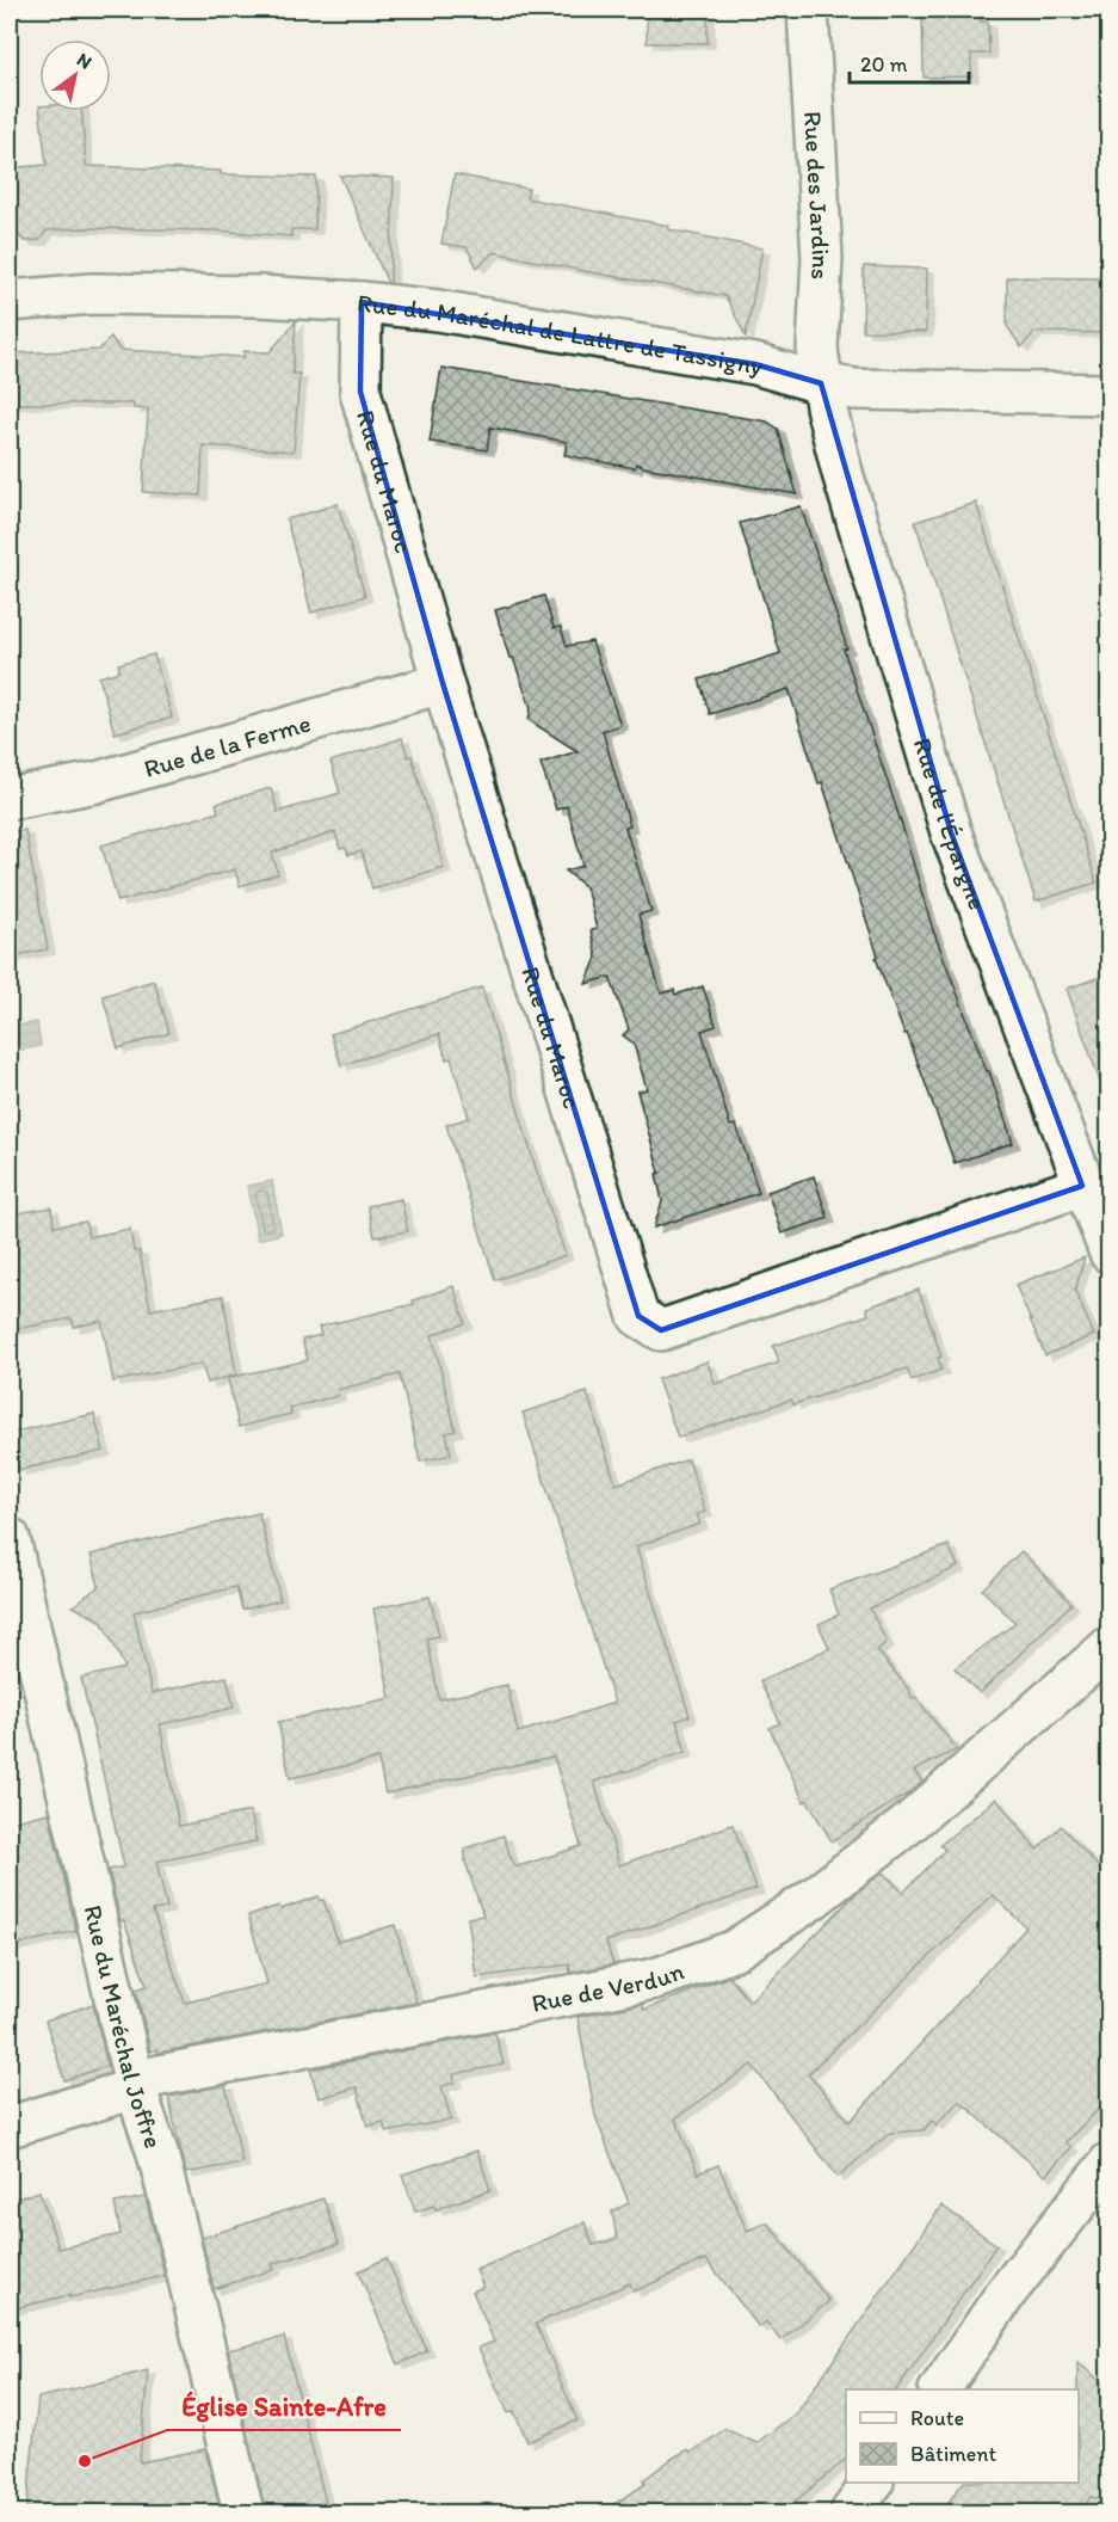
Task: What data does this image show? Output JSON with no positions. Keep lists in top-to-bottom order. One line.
{"streets":{"street":["Rue des Jardins","Rue du Maréchal de Lattre de Tassigny","Rue du Maroc","Rue de la Ferme","Rue de l'Épargne","Rue de Verdun","Rue du Maréchal Joffre"]},"crossings":[["Rue des Jardins","Rue du Maréchal de Lattre de Tassigny"],["Rue des Jardins","Rue de l'Épargne"],["Rue du Maréchal de Lattre de Tassigny","Rue du Maroc"],["Rue du Maréchal de Lattre de Tassigny","Rue de l'Épargne"],["Rue du Maroc","Rue de la Ferme"],["Rue du Maroc","Rue de l'Épargne"],["Rue de Verdun","Rue du Maréchal Joffre"]],"places":["Église Sainte-Afre"],"legend":["Route","Bâtiment"],"scale_bar":"20 m","north":"top right"}
